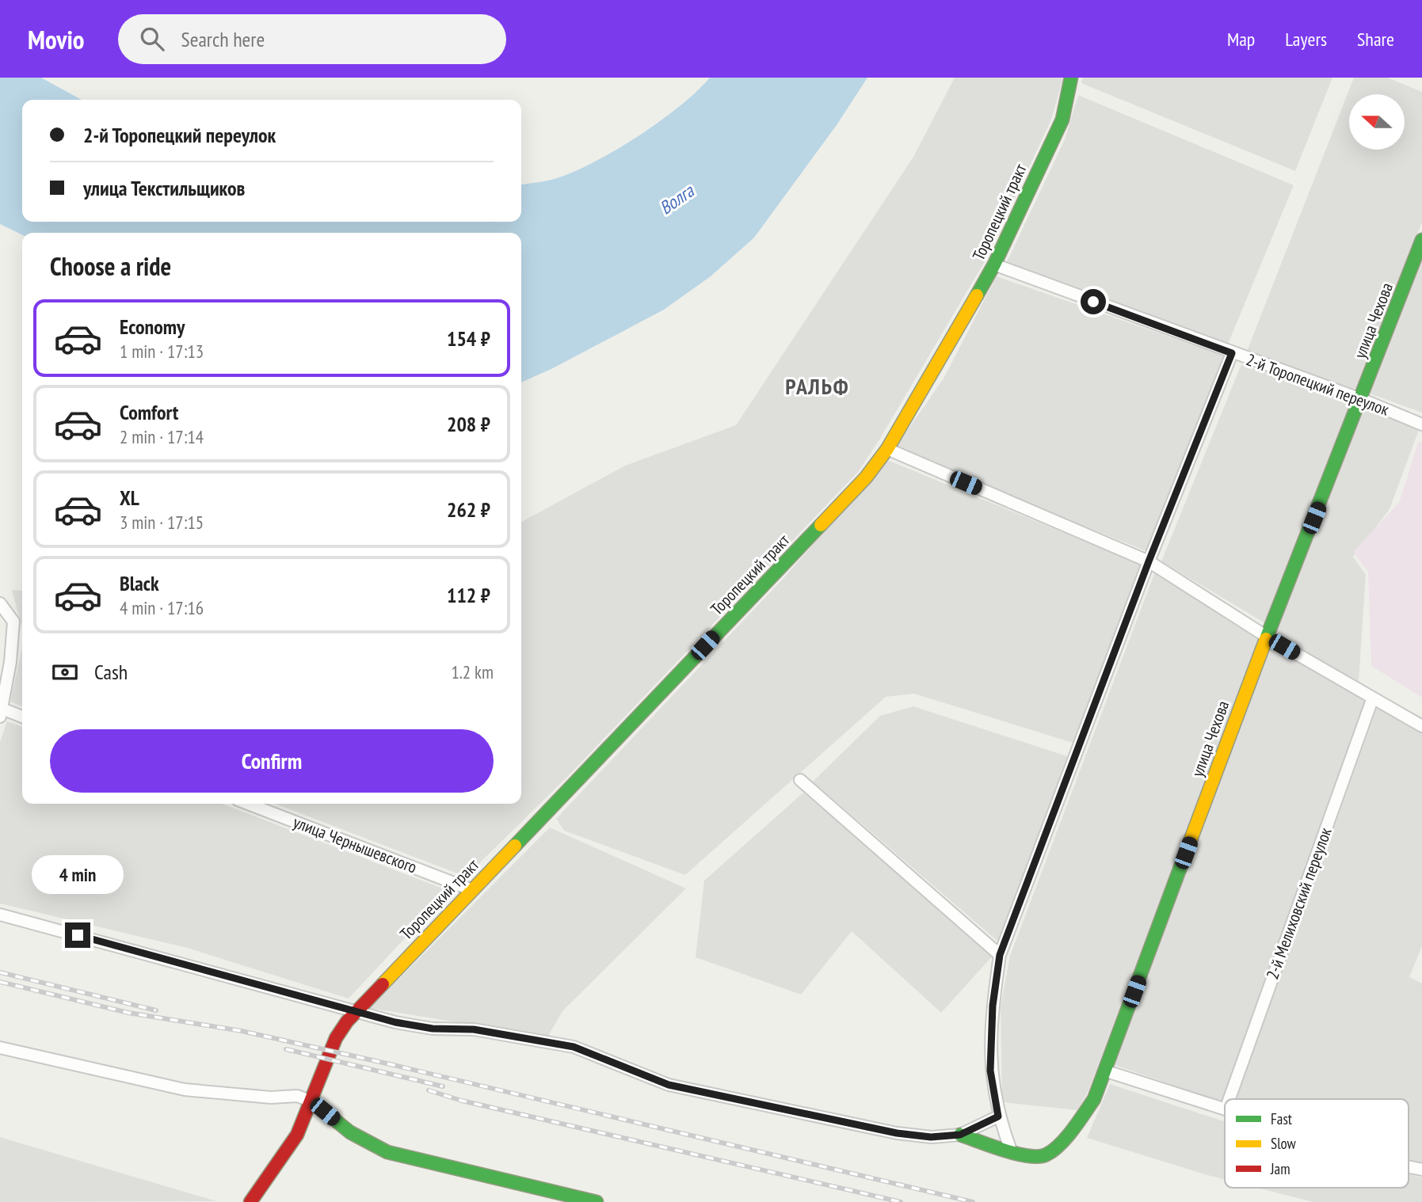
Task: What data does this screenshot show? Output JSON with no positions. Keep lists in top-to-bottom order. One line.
{"streets":{"main road":["Торопецкий тракт","улица Чехова"],"street":["2-й Торопецкий переулок","улица Чернышевского","2-й Мелиховский переулок"]},"crossings":[["Торопецкий тракт","2-й Торопецкий переулок"],["Торопецкий тракт","улица Чернышевского"],["улица Чехова","2-й Торопецкий переулок"]],"districts":["РАЛЬФ"],"water":["Волга"],"legend":["Fast","Slow","Jam"],"north":"left","page":{"header":"Movio","search":"Search here","nav":["Map","Layers","Share"],"banner":["2-й Торопецкий переулок","улица Текстильщиков"],"heading":"Choose a ride","list":[{"name":"Economy","note":"1 min · 17:13","value":"154 ₽"},{"name":"Comfort","note":"2 min · 17:14","value":"208 ₽"},{"name":"XL","note":"3 min · 17:15","value":"262 ₽"},{"name":"Black","note":"4 min · 17:16","value":"112 ₽"}],"pay":["Cash","1.2 km"],"buttons":"Confirm","bubble":"4 min"}}
